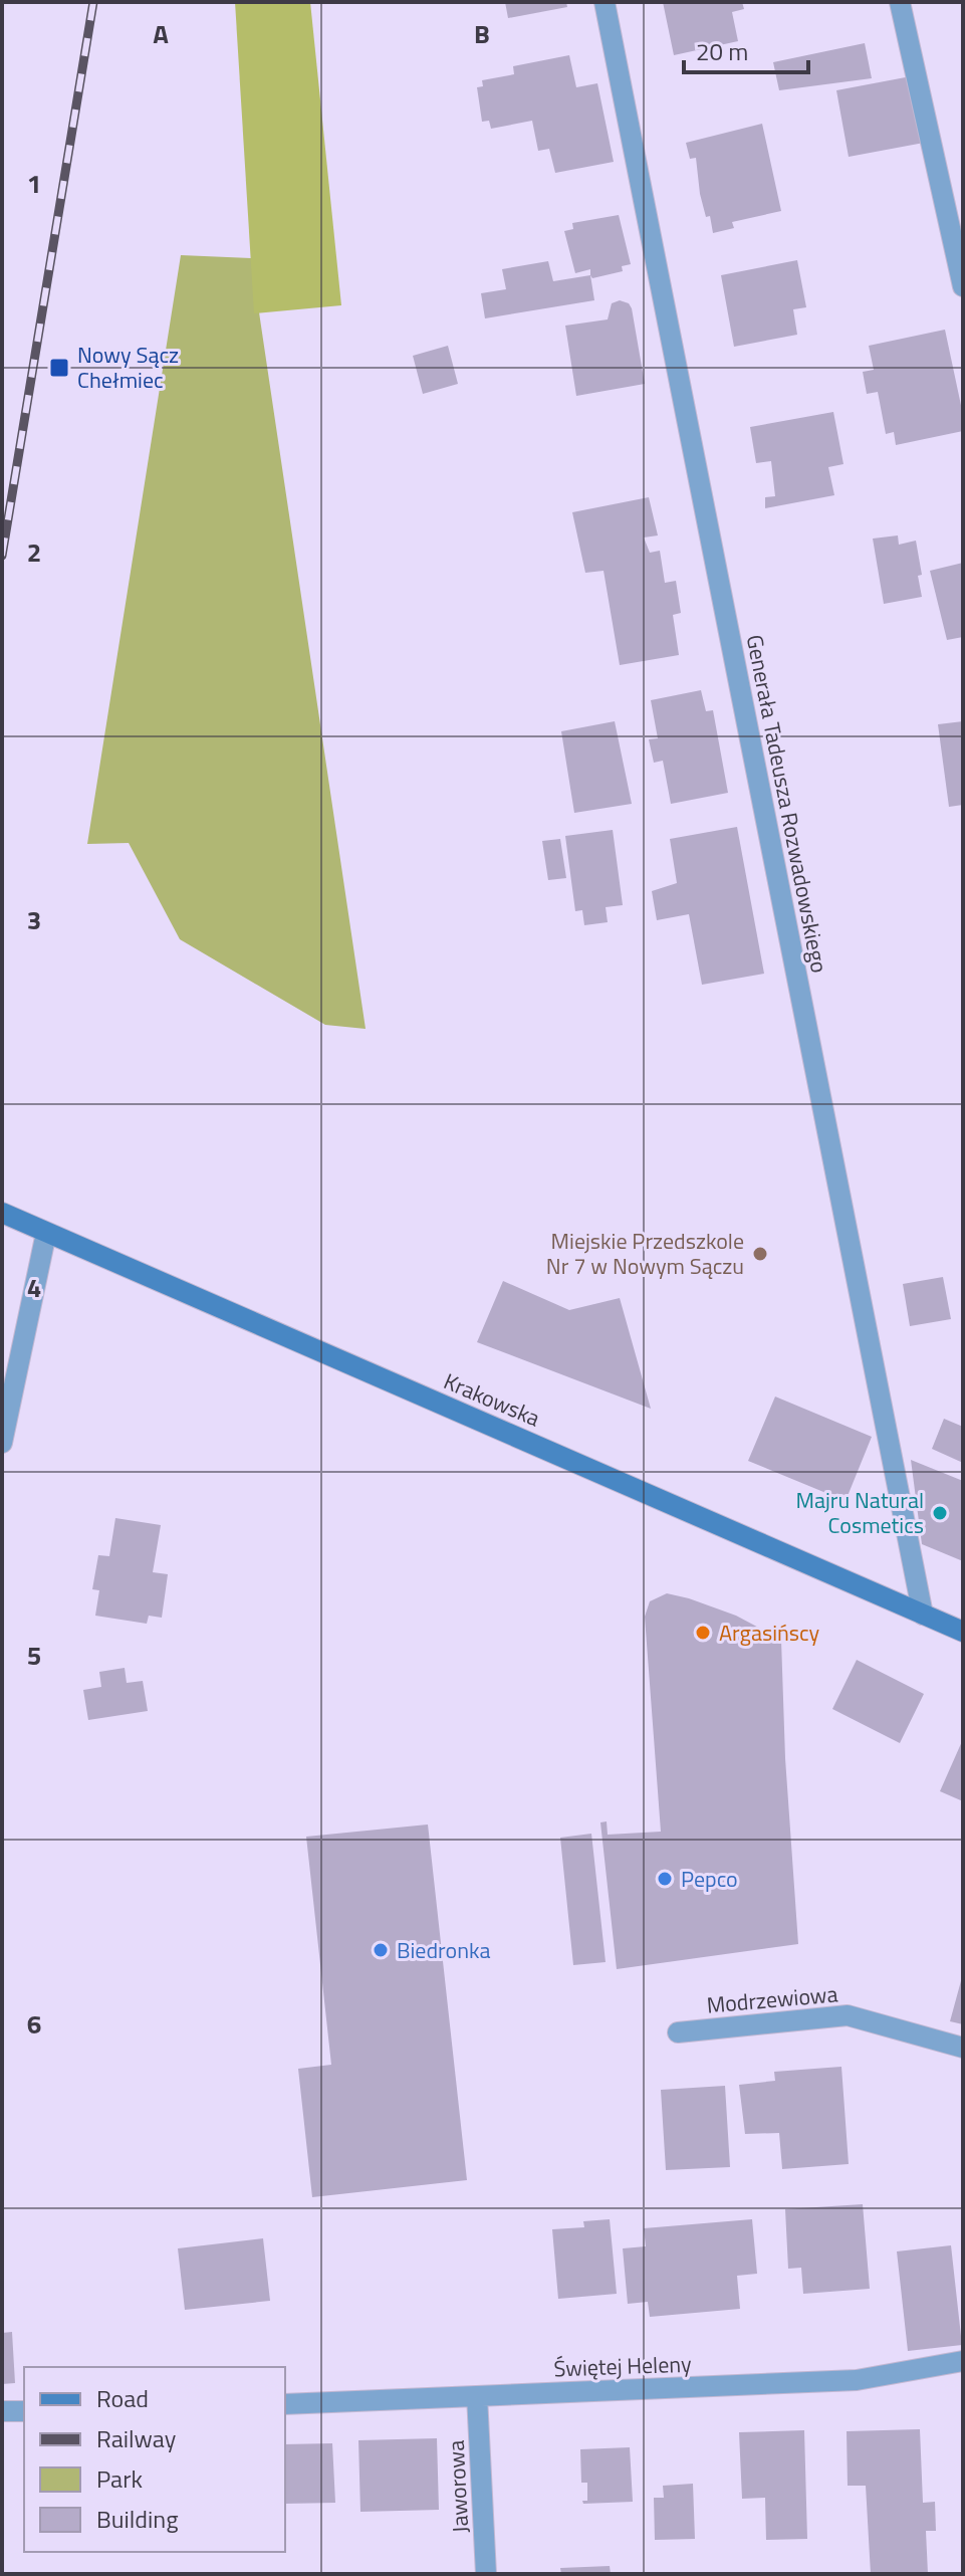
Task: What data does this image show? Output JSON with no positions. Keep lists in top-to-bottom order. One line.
{"streets":{"main road":["Krakowska"],"street":["Generała Tadeusza Rozwadowskiego","Modrzewiowa","Świętej Heleny","Jaworowa"]},"crossings":[["Generała Tadeusza Rozwadowskiego","Krakowska"],["Świętej Heleny","Jaworowa"]],"places":{"transit":["Nowy Sącz Chełmiec"],"other":["Miejskie Przedszkole Nr 7 w Nowym Sączu","Majru Natural Cosmetics","Argasińscy","Pepco","Biedronka"]},"legend":["Road","Railway","Park","Building"],"scale_bar":"20 m","grid":{"columns":["A","B"],"rows":["1","2","3","4","5","6"]}}
